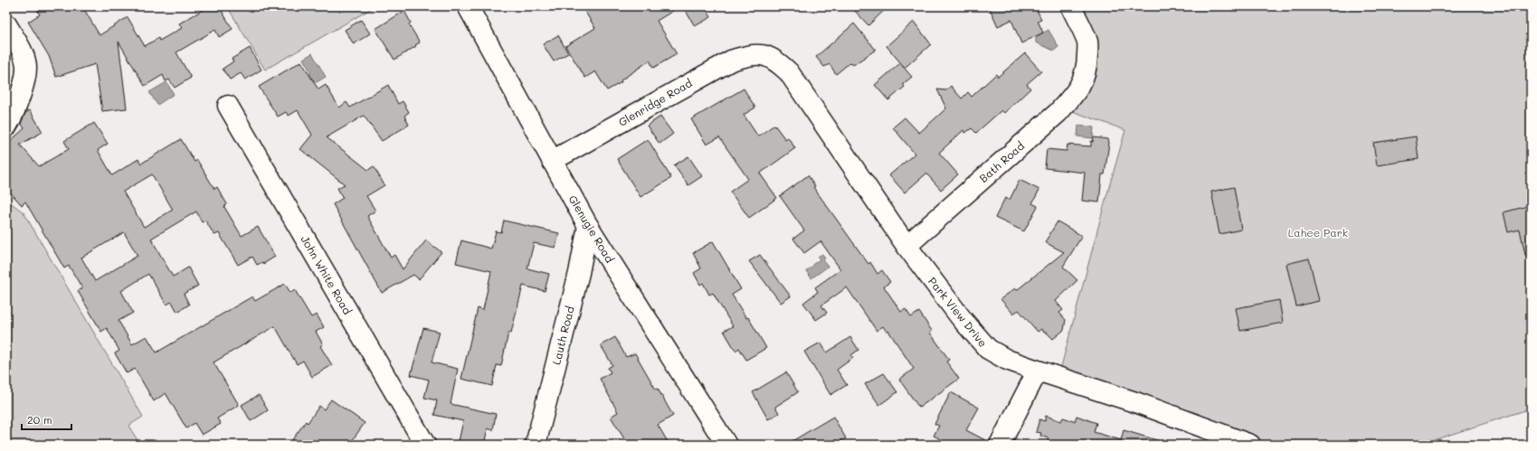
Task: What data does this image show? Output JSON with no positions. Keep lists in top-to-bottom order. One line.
{"streets":{"street":["Glenridge Road","Bath Road","Glenugie Road","John White Road","Park View Drive","Lauth Road"]},"crossings":[["Glenridge Road","Glenugie Road"],["Glenridge Road","Park View Drive"],["Bath Road","Park View Drive"],["Glenugie Road","Lauth Road"]],"parks":["Lahee Park"],"scale_bar":"20 m"}
